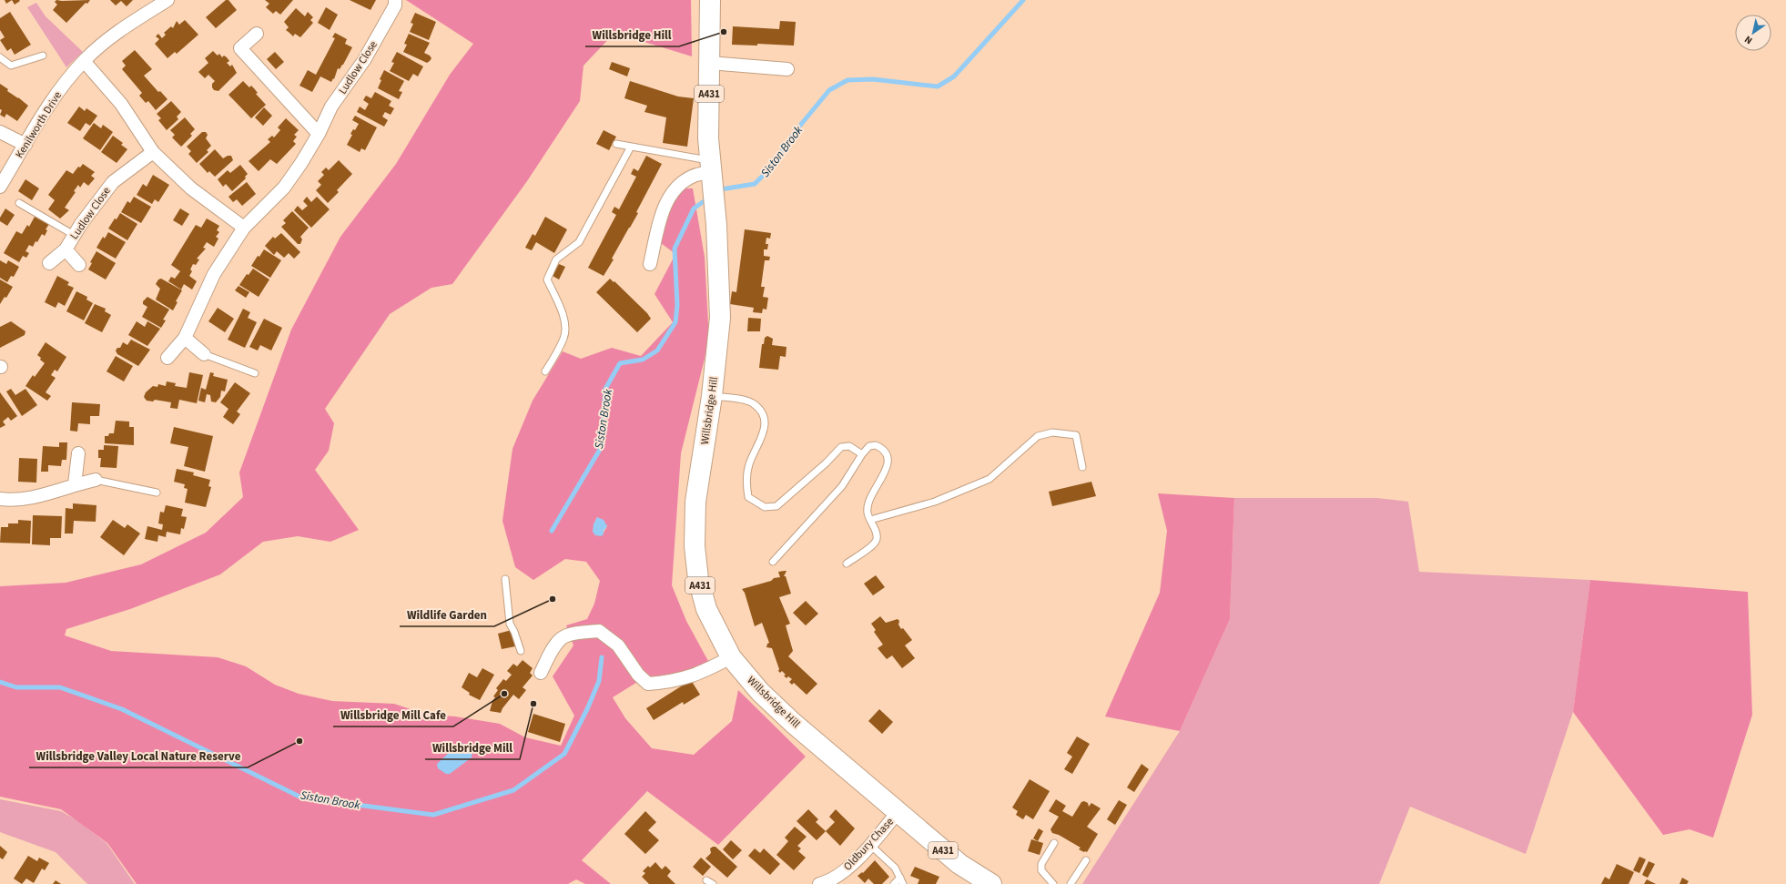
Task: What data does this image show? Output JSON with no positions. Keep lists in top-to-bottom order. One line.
{"streets":{"main road":["A431","Willsbridge Hill"],"street":["Ludlow Close","Kenilworth Drive","Oldbury Chase"]},"crossings":[["A431","Willsbridge Hill"],["Willsbridge Hill","Oldbury Chase"]],"water":["Siston Brook"],"places":["Willsbridge Hill","Wildlife Garden","Willsbridge Mill Cafe","Willsbridge Mill","Willsbridge Valley Local Nature Reserve"],"north":"bottom left"}
